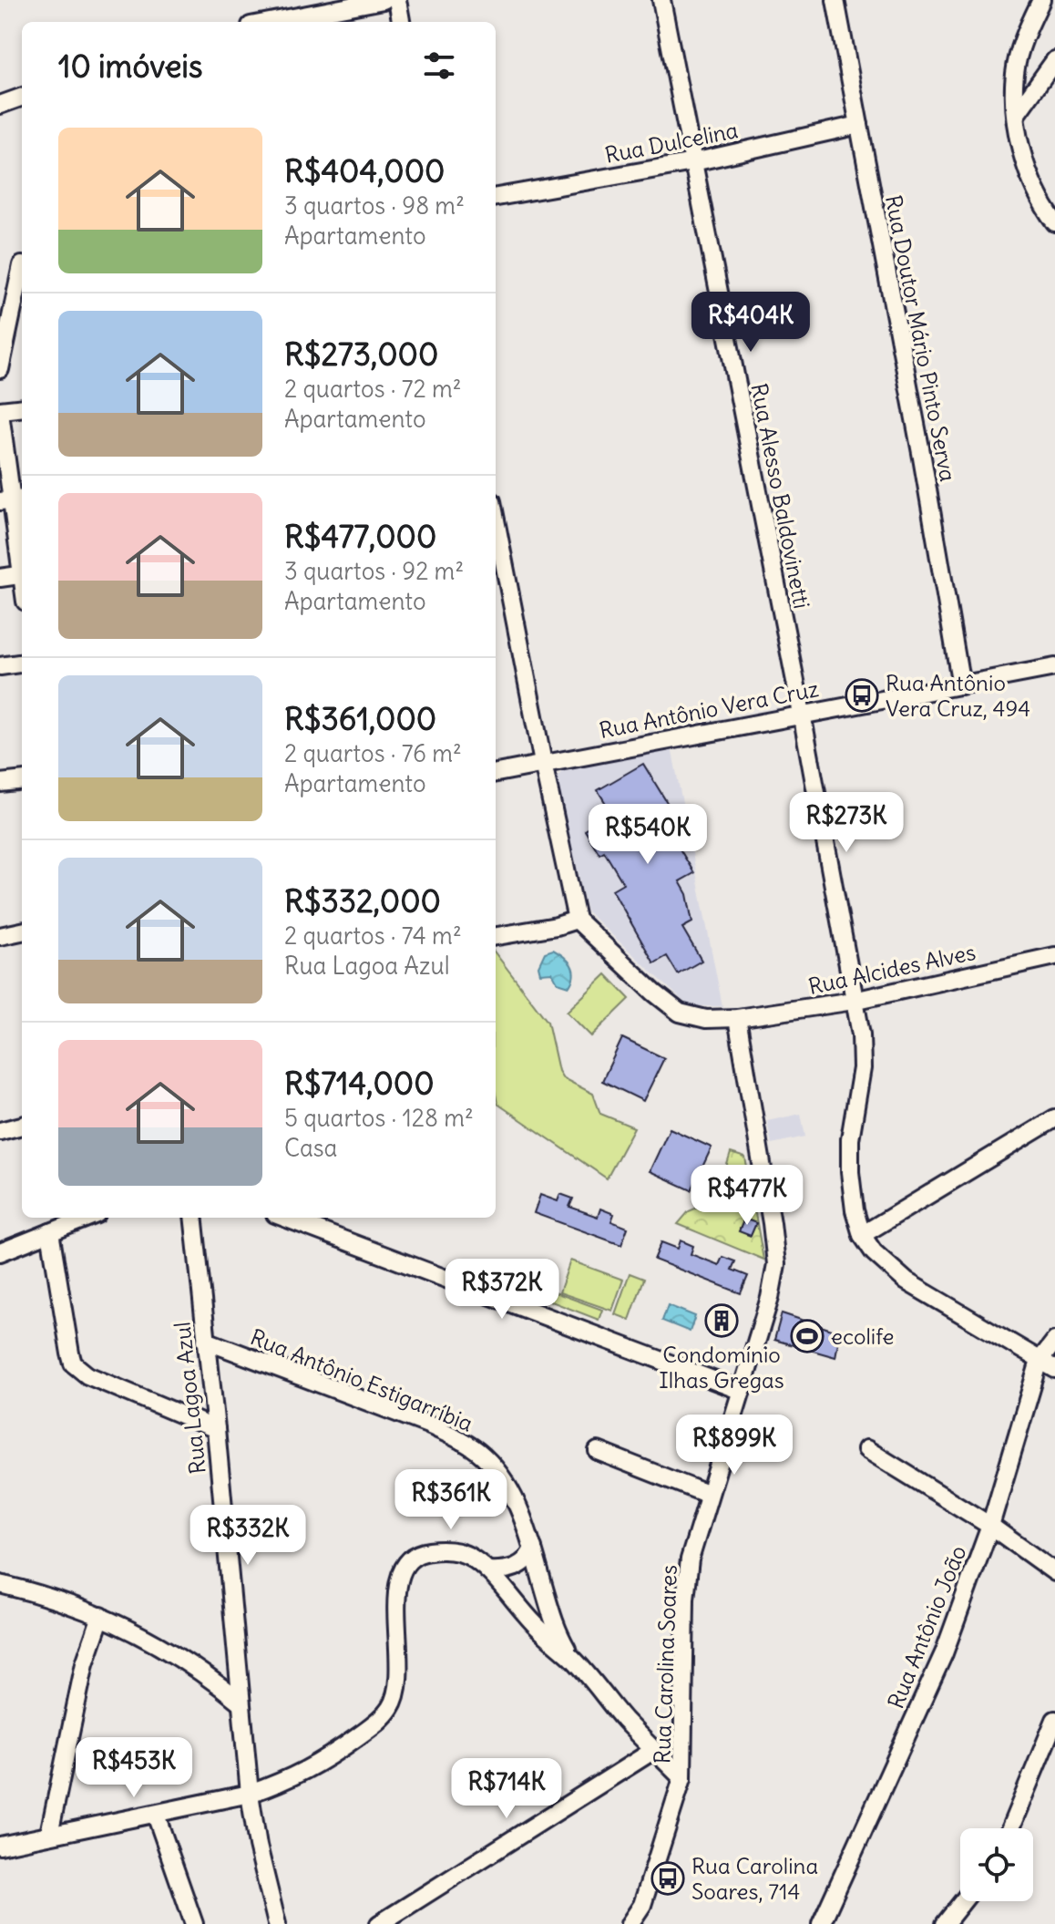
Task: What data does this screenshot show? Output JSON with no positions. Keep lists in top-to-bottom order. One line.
{"streets":{"street":["Rua Dulcelina","Rua Doutor Mário Pinto Serva","Rua Alesso Baldovinetti","Rua Antônio Vera Cruz","Rua Alcides Alves","Rua Antônio Estigarríbia","Rua Lagoa Azul","Rua Antônio João","Rua Carolina Soares"]},"crossings":[["Rua Dulcelina","Rua Doutor Mário Pinto Serva"],["Rua Dulcelina","Rua Alesso Baldovinetti"],["Rua Doutor Mário Pinto Serva","Rua Antônio Vera Cruz"],["Rua Alesso Baldovinetti","Rua Antônio Vera Cruz"],["Rua Alesso Baldovinetti","Rua Alcides Alves"],["Rua Alcides Alves","Rua Carolina Soares"],["Rua Antônio Estigarríbia","Rua Lagoa Azul"]],"places":{"bus stop":["Rua Antônio Vera Cruz, 494","Rua Carolina Soares, 714"],"building":["Condomínio Ilhas Gregas"],"sports":["ecolife"]},"page":{"heading":"10 imóveis","list":[{"name":"R$404,000","note":"3 quartos · 98 m² · Apartamento"},{"name":"R$273,000","note":"2 quartos · 72 m² · Apartamento"},{"name":"R$477,000","note":"3 quartos · 92 m² · Apartamento"},{"name":"R$361,000","note":"2 quartos · 76 m² · Apartamento"},{"name":"R$332,000","note":"2 quartos · 74 m² · Rua Lagoa Azul"},{"name":"R$714,000","note":"5 quartos · 128 m² · Casa"}],"price":["R$404K","R$273K","R$540K","R$477K","R$372K","R$899K","R$361K","R$332K","R$453K","R$714K"]}}
